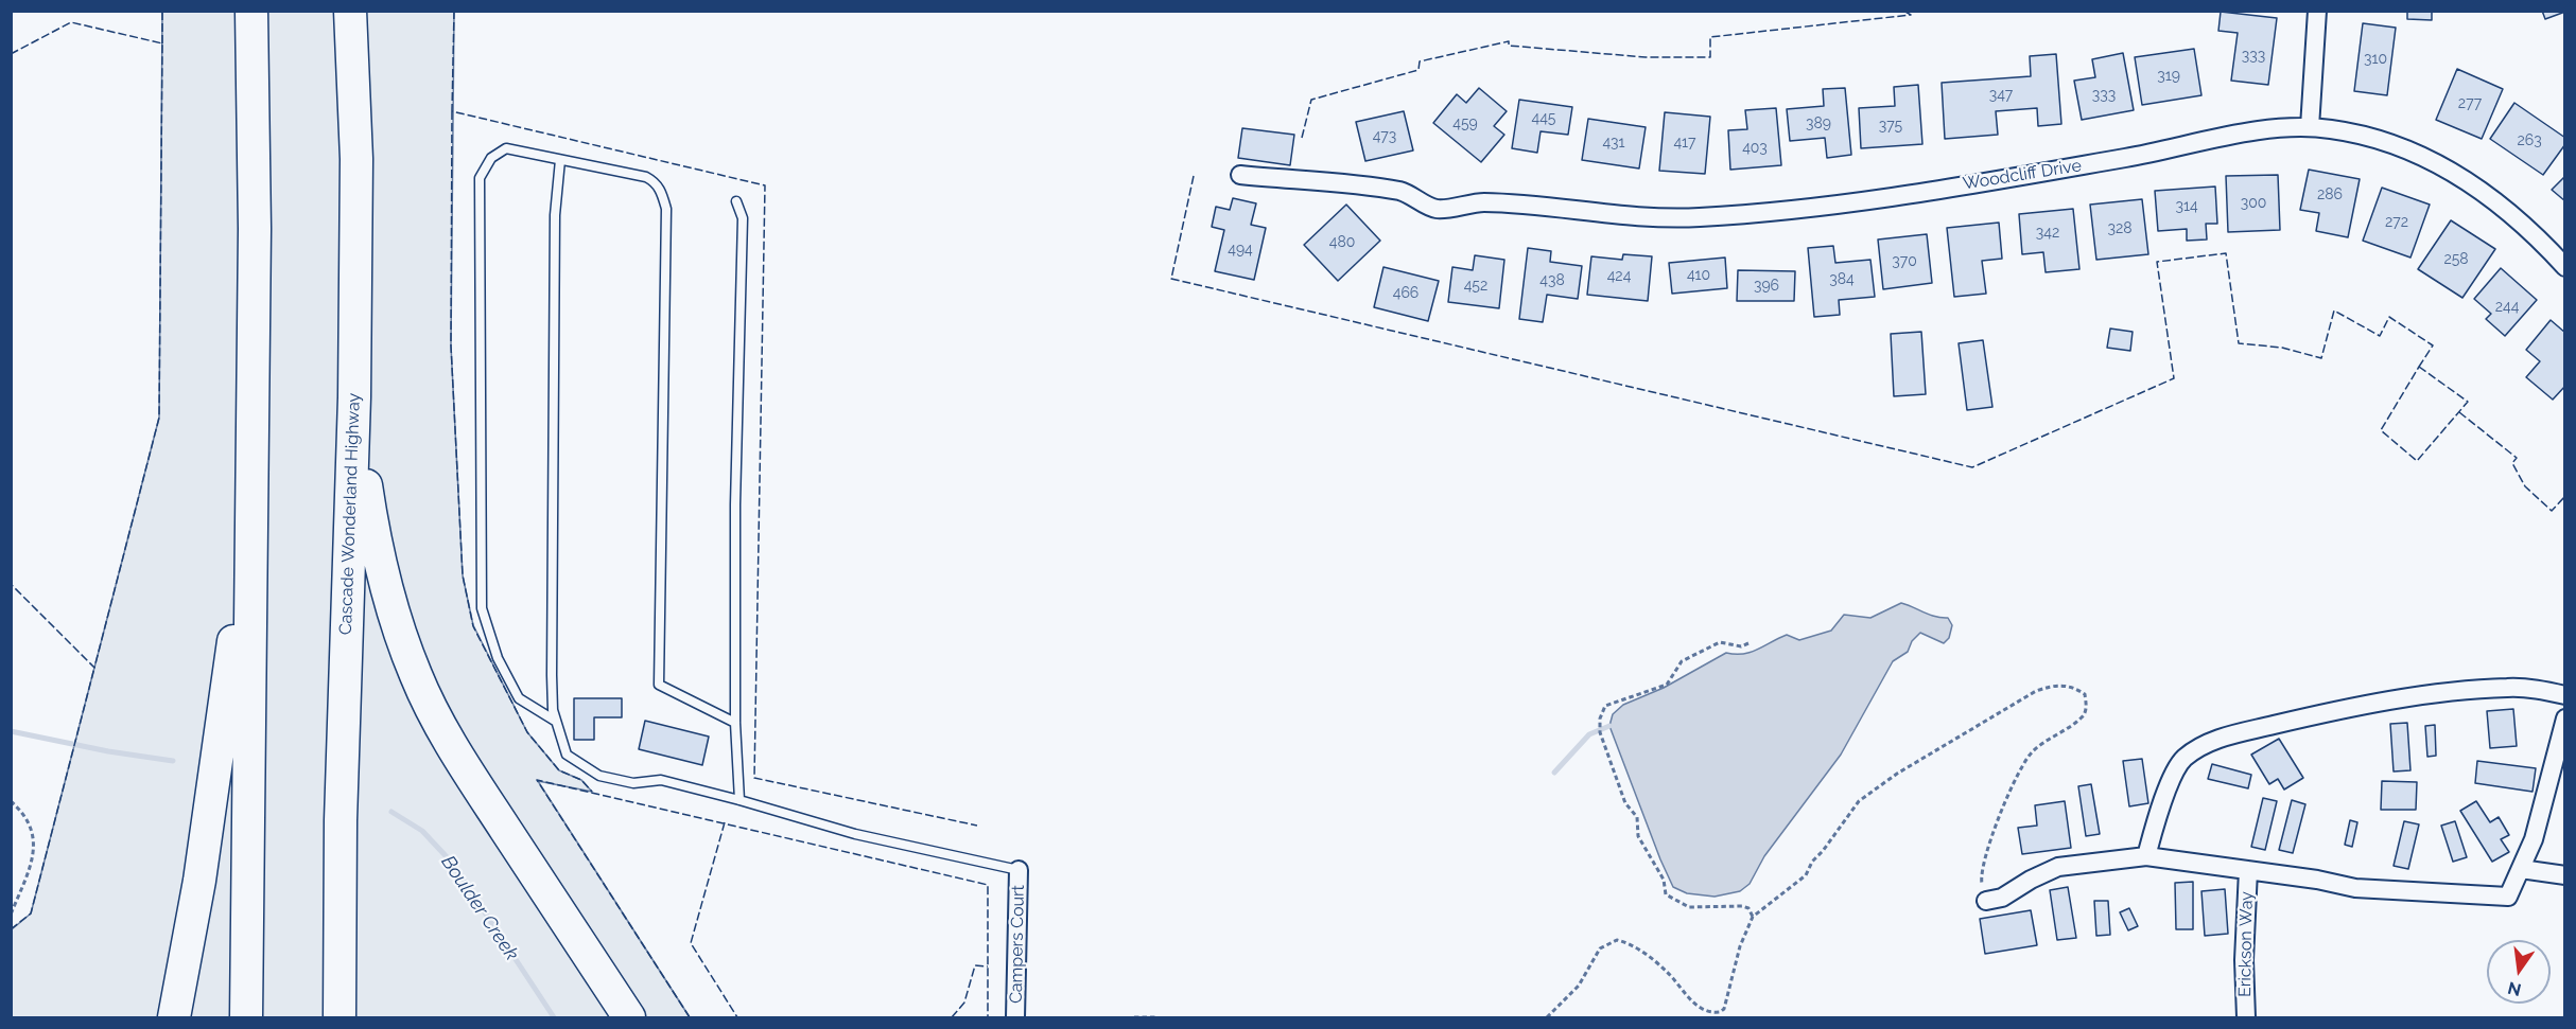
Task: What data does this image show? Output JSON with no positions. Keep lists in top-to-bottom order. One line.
{"streets":{"highway":["Cascade Wonderland Highway"],"street":["Woodcliff Drive","Campers Court","Erickson Way"]},"water":["Boulder Creek"],"house_numbers":["333","310","319","347","333","277","445","459","389","375","473","263","431","417","403","286","300","314","272","328","342","480","494","258","370","410","424","384","438","452","396","466","244"],"north":"bottom"}
